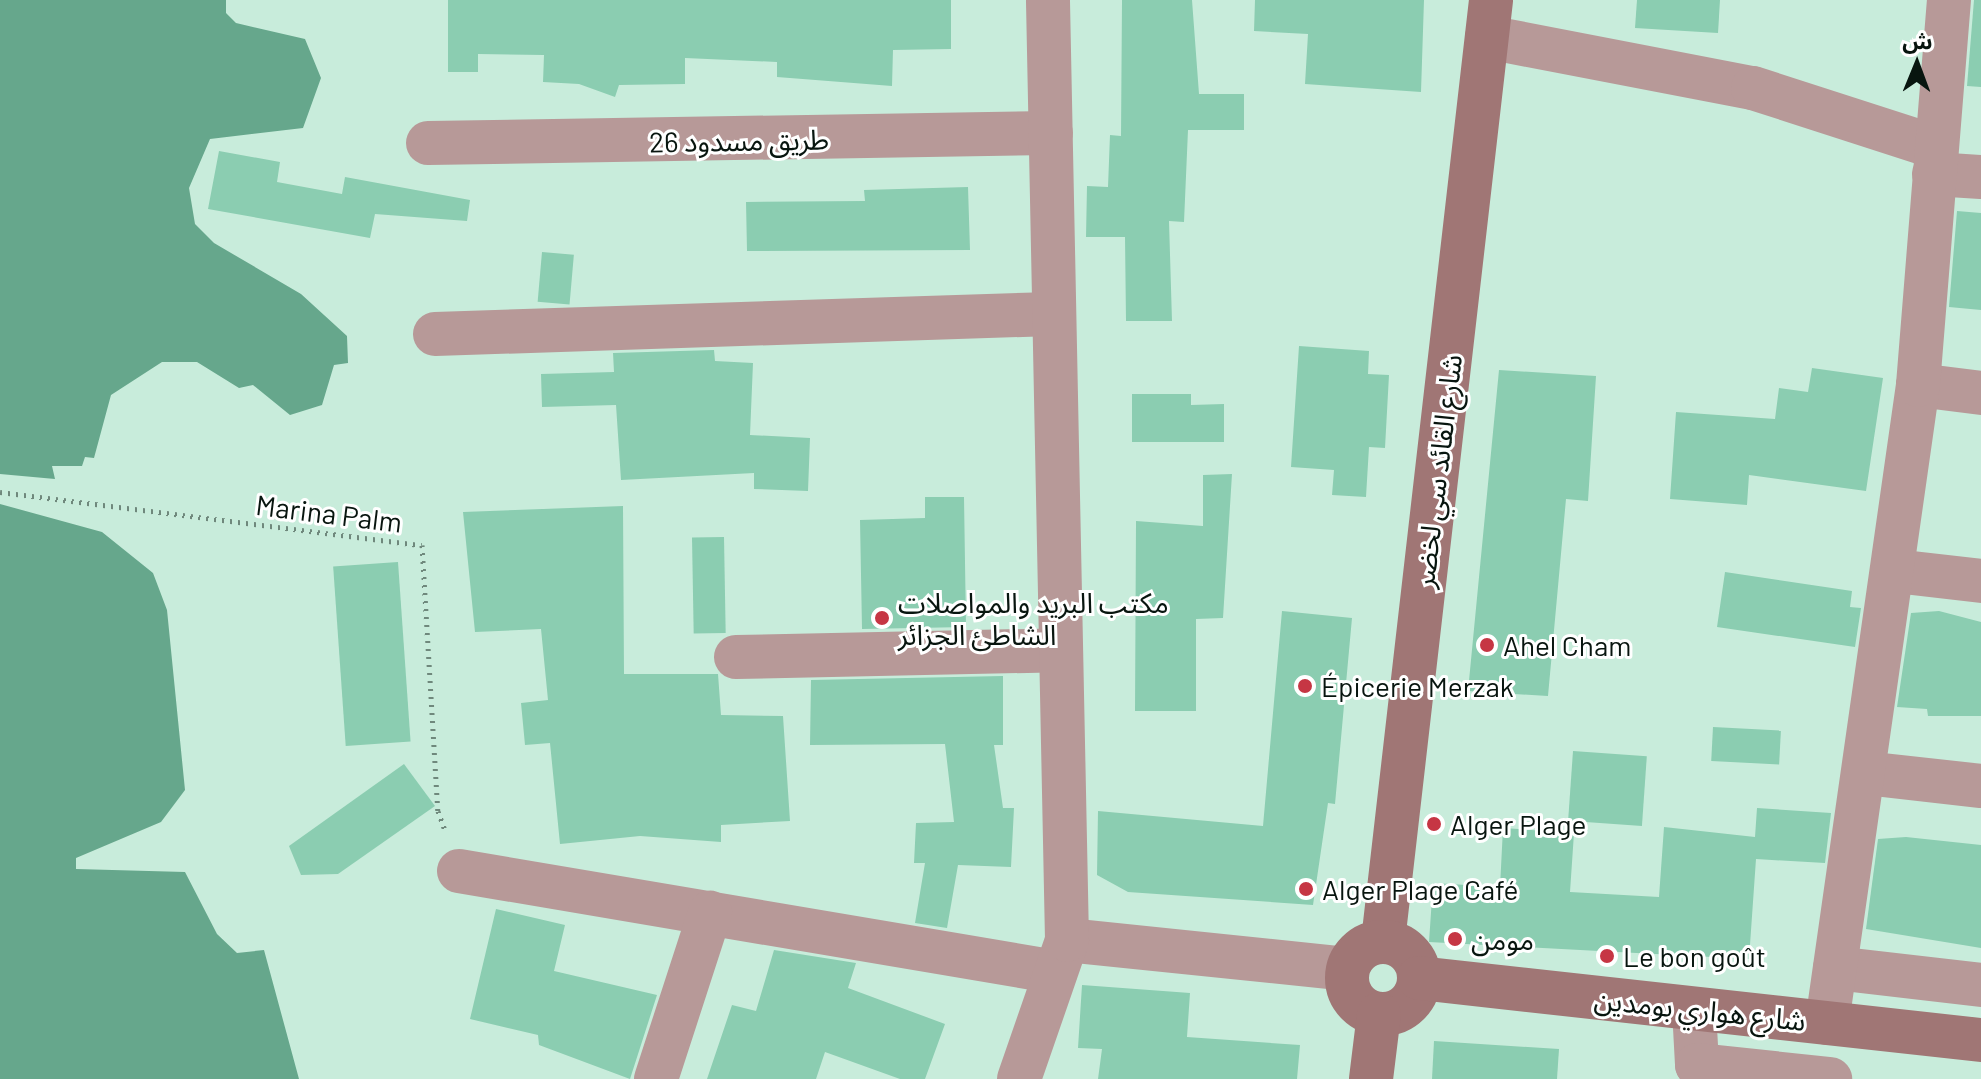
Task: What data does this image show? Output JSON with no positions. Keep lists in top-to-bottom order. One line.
{"streets":{"main road":["شارع القائد سي لخضر","شارع هواري بومدين"],"street":["طريق مسدود 26"],"path":["Marina Palm"]},"crossings":[["شارع القائد سي لخضر","شارع هواري بومدين"]],"places":["مكتب البريد والمواصلات الشاطئ الجزائر","Ahel Cham","Épicerie Merzak","Alger Plage","Alger Plage Café","مومن","Le bon goût"],"north":"top"}
